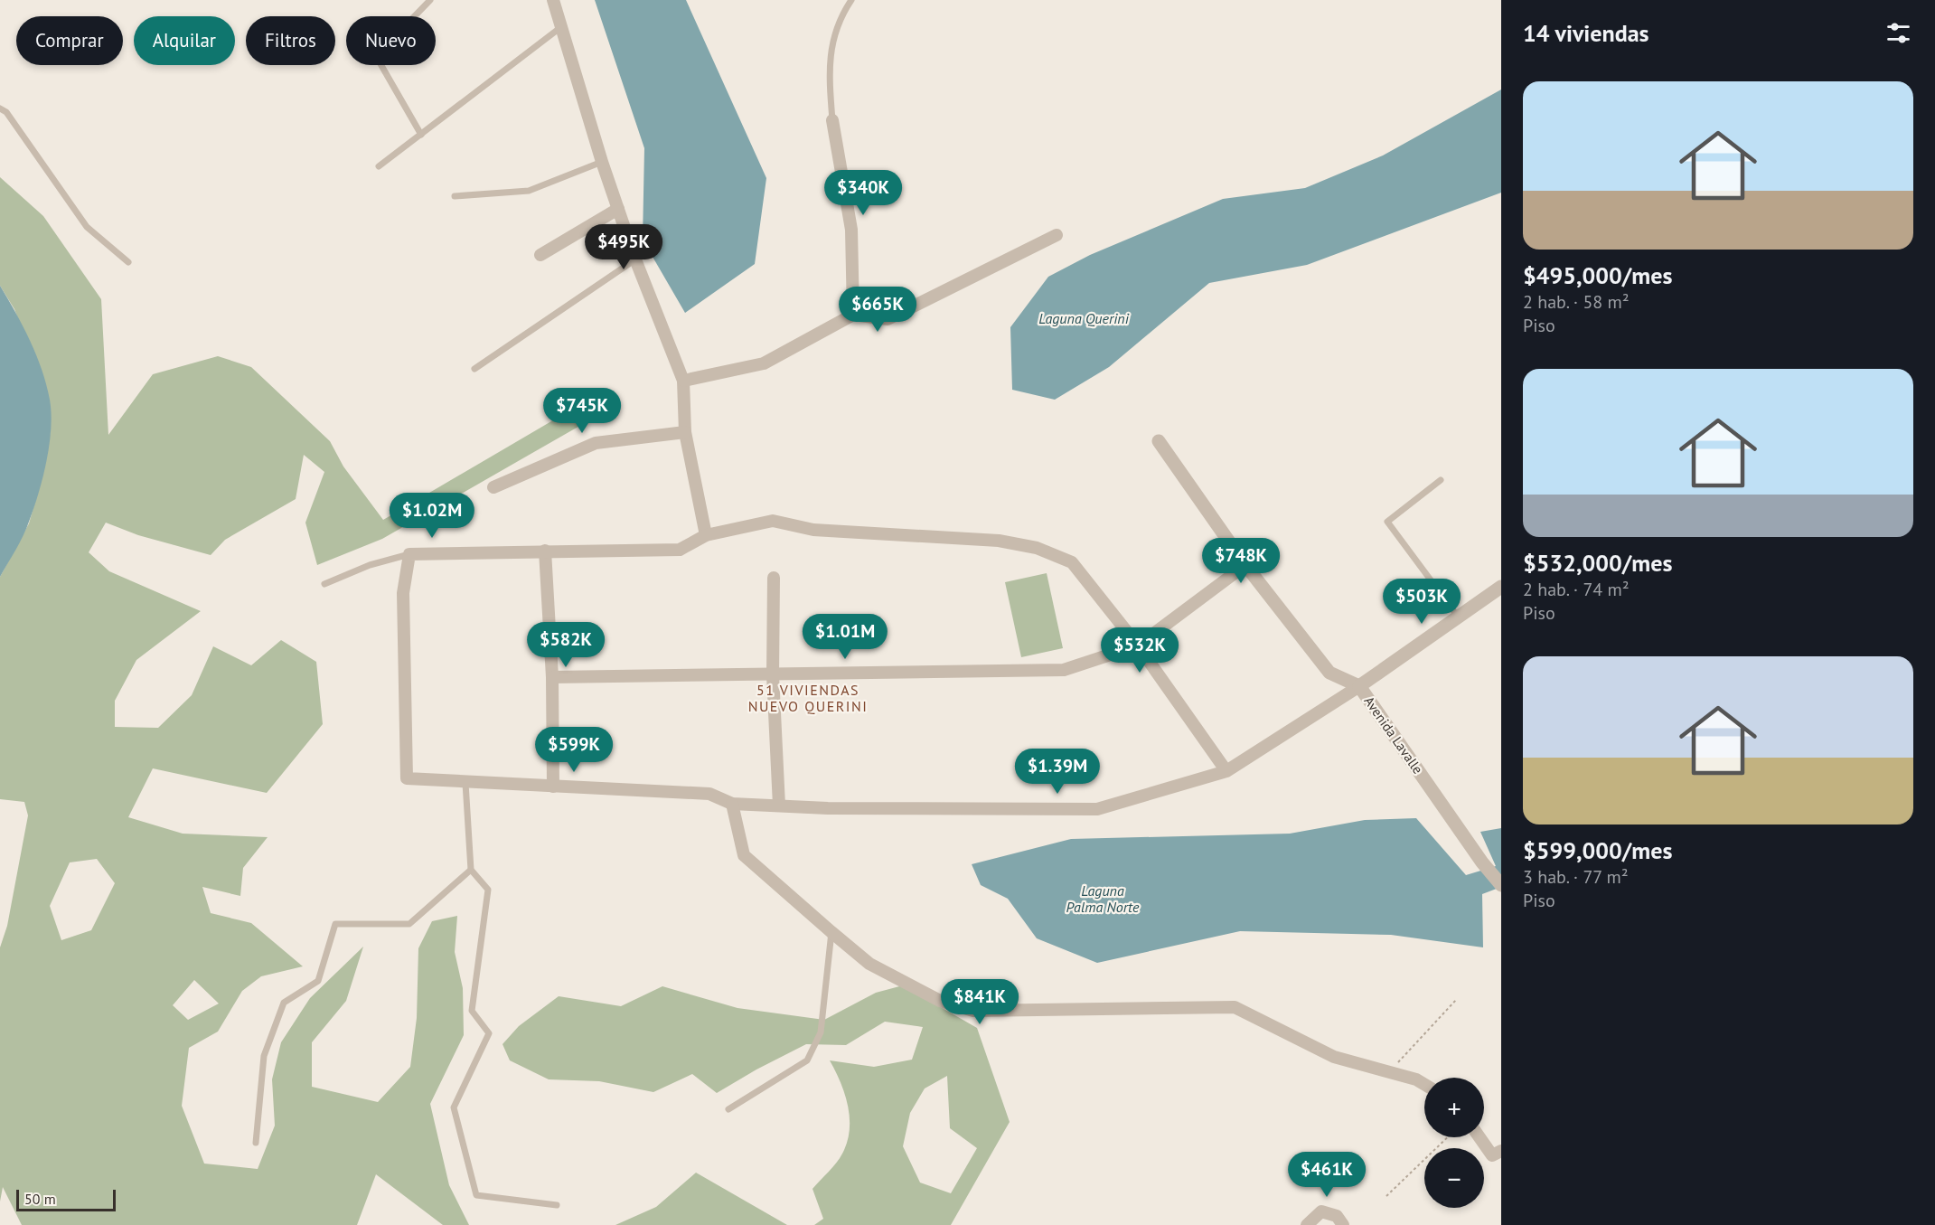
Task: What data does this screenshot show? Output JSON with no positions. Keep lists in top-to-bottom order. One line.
{"streets":{"street":["Avenida Lavalle"]},"districts":["51 VIVIENDAS NUEVO QUERINI"],"water":["Laguna Querini","Laguna Palma Norte"],"scale_bar":"50 m","page":{"heading":"14 viviendas","chip":["Comprar","Alquilar","Filtros","Nuevo"],"list":[{"name":"$495,000/mes","note":"2 hab. · 58 m² · Piso"},{"name":"$532,000/mes","note":"2 hab. · 74 m² · Piso"},{"name":"$599,000/mes","note":"3 hab. · 77 m² · Piso"}],"price":["$340K","$495K","$665K","$745K","$1.02M","$748K","$503K","$1.01M","$582K","$532K","$599K","$1.39M","$841K","$461K"],"map_buttons":["+","−"],"scale":"50 m"}}
